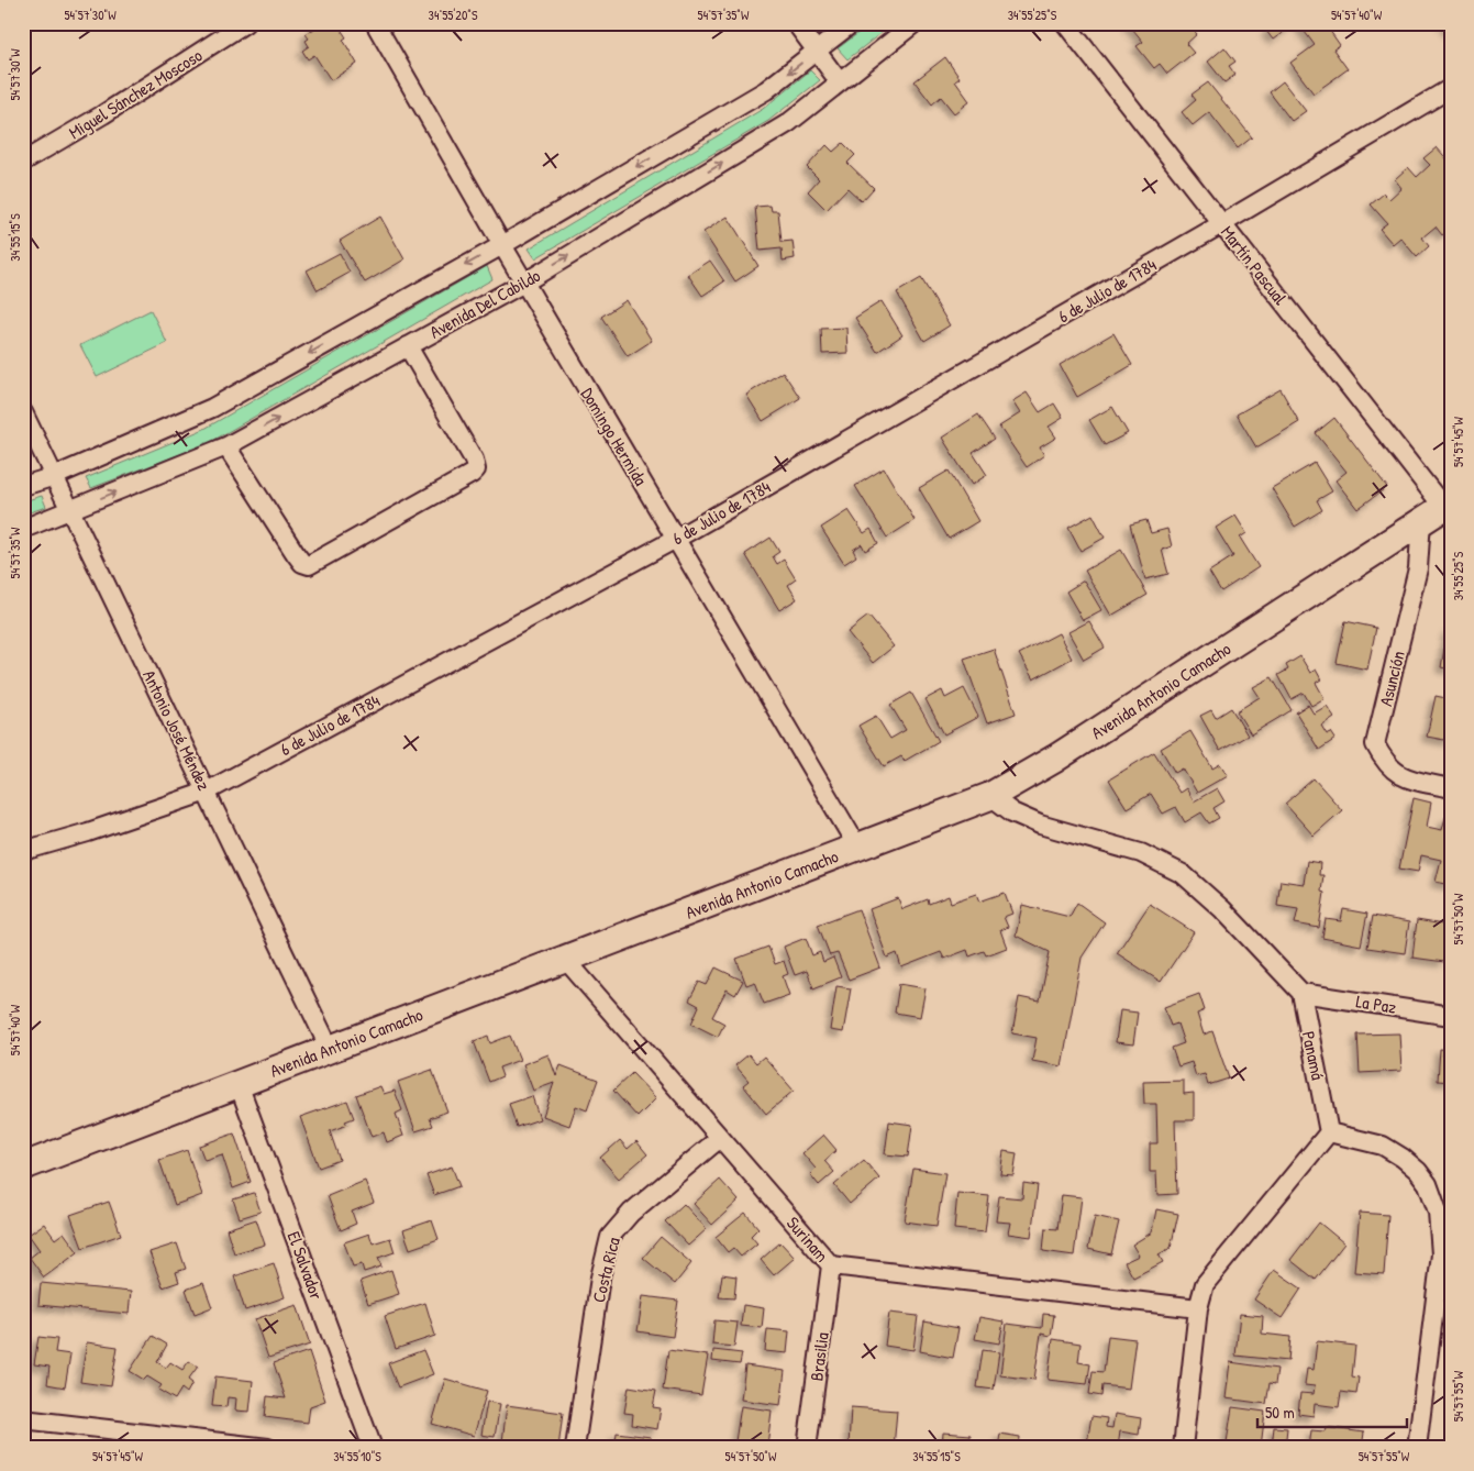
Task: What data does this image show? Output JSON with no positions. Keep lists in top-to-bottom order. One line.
{"streets":{"street":["Miguel Sánchez Moscoso","Martín Pascual","6 de Julio de 1784","Avenida Del Cabildo","Domingo Hermida","Asunción","Avenida Antonio Camacho","Antonio José Méndez","La Paz","Panamá","Surinam","El Salvador","Costa Rica","Brasilia"]},"crossings":[["Martín Pascual","6 de Julio de 1784"],["Martín Pascual","Avenida Antonio Camacho"],["6 de Julio de 1784","Domingo Hermida"],["6 de Julio de 1784","Antonio José Méndez"],["Avenida Del Cabildo","Domingo Hermida"],["Avenida Del Cabildo","Antonio José Méndez"],["Domingo Hermida","Avenida Antonio Camacho"],["Asunción","Avenida Antonio Camacho"],["Avenida Antonio Camacho","Antonio José Méndez"],["Avenida Antonio Camacho","Surinam"],["Avenida Antonio Camacho","El Salvador"],["La Paz","Panamá"],["Surinam","Costa Rica"],["Surinam","Brasilia"]],"scale_bar":"50 m","coordinates":["54°57'30\"W","34°55'20\"S","54°57'35\"W","34°55'25\"S","54°57'40\"W","34°55'15\"S","54°57'45\"W","54°57'50\"W","54°57'55\"W","34°55'10\"S"]}
